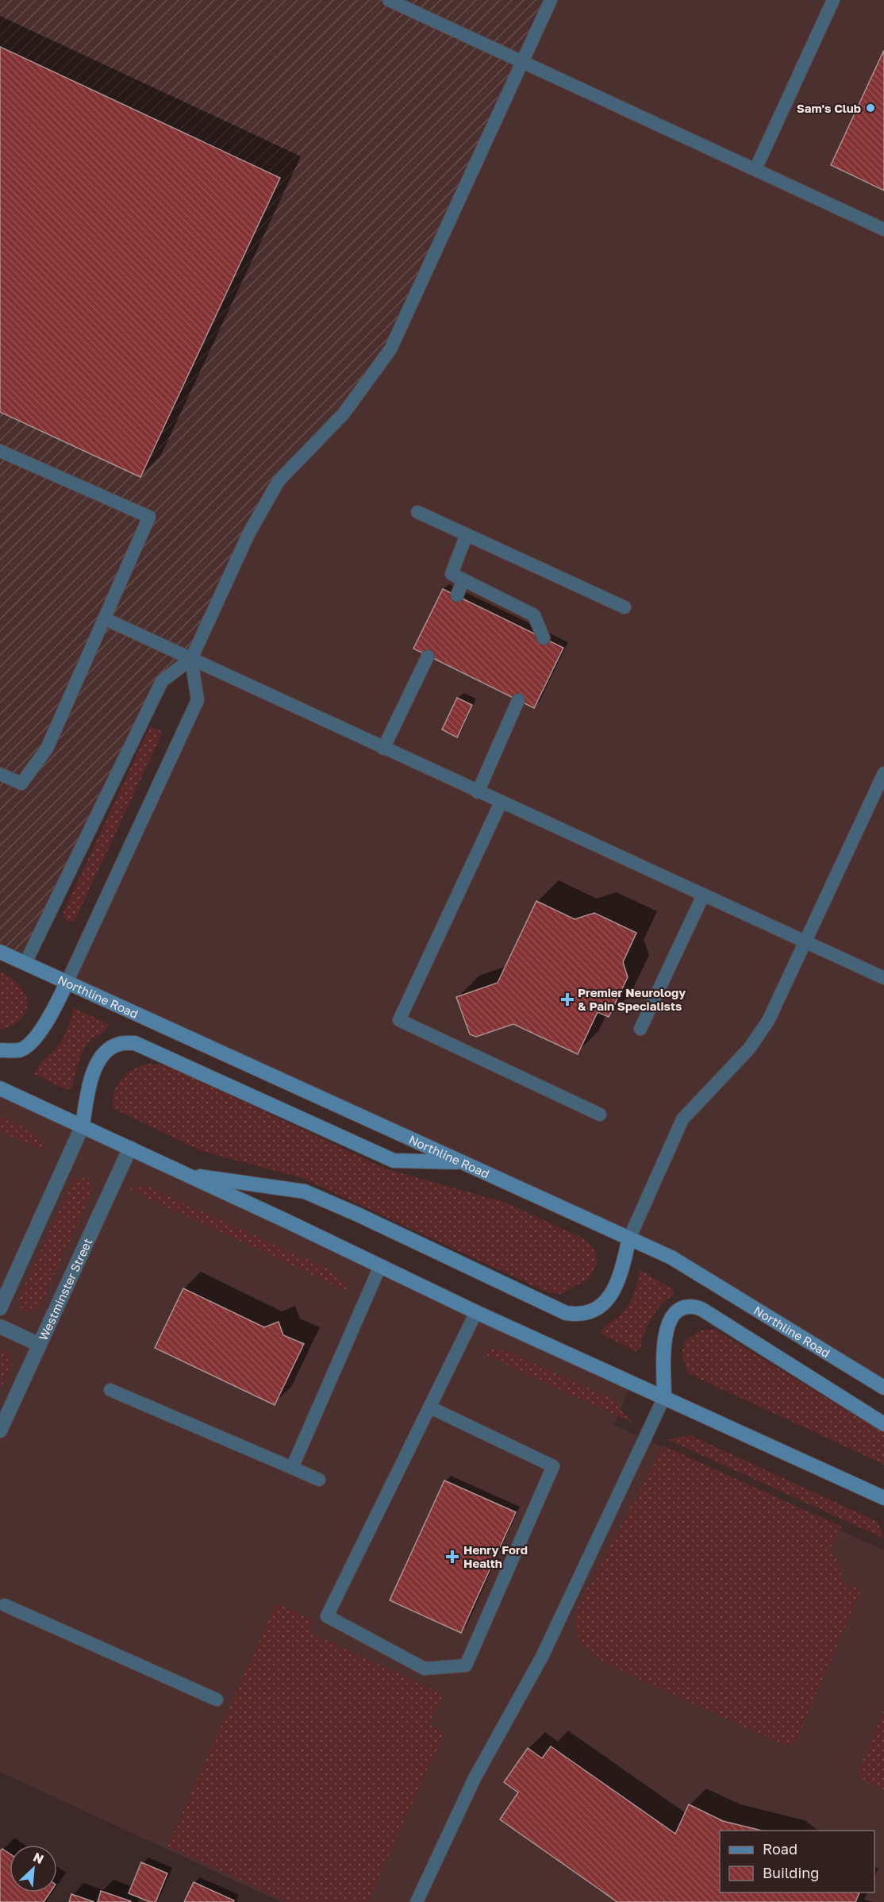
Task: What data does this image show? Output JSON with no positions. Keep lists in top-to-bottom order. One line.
{"streets":{"main road":["Northline Road"],"street":["Westminster Street"]},"places":{"other":["Sam's Club"],"health":["Premier Neurology & Pain Specialists","Henry Ford Health"]},"legend":["Road","Building"],"north":"top right"}
